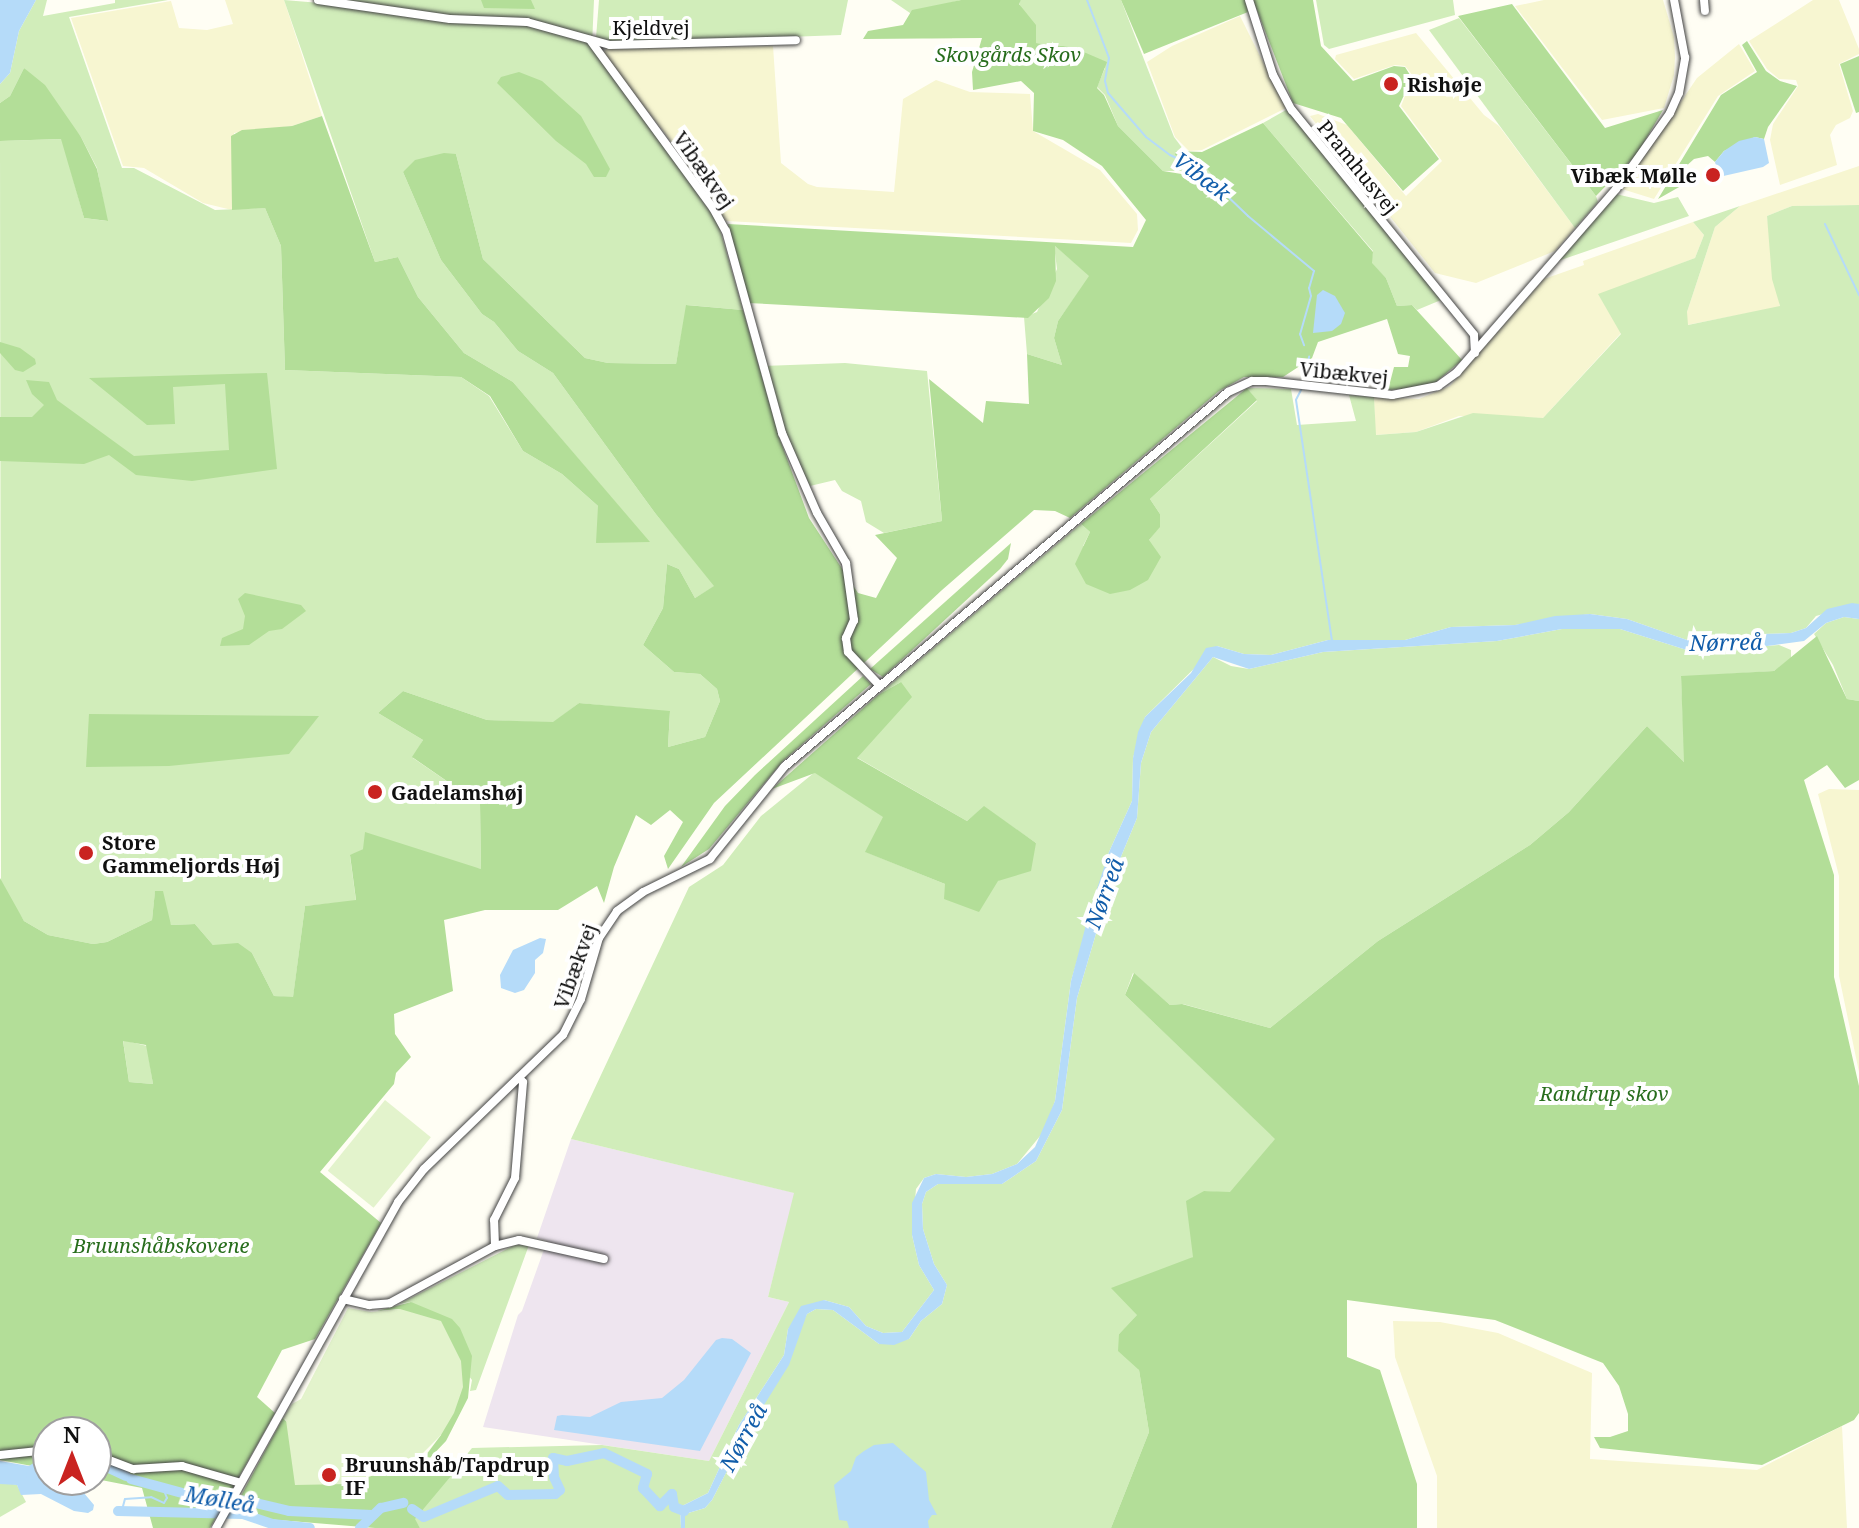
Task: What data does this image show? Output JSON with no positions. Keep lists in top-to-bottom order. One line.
{"streets":{"street":["Kjeldvej","Pramhusvej","Vibækvej"]},"crossings":[["Kjeldvej","Vibækvej"]],"water":["Vibæk","Nørreå","Mølleå"],"parks":["Skovgårds Skov","Randrup skov","Bruunshåbskovene"],"places":["Rishøje","Vibæk Mølle","Gadelamshøj","Store Gammeljords Høj","Bruunshåb/Tapdrup IF"],"north":"top"}
